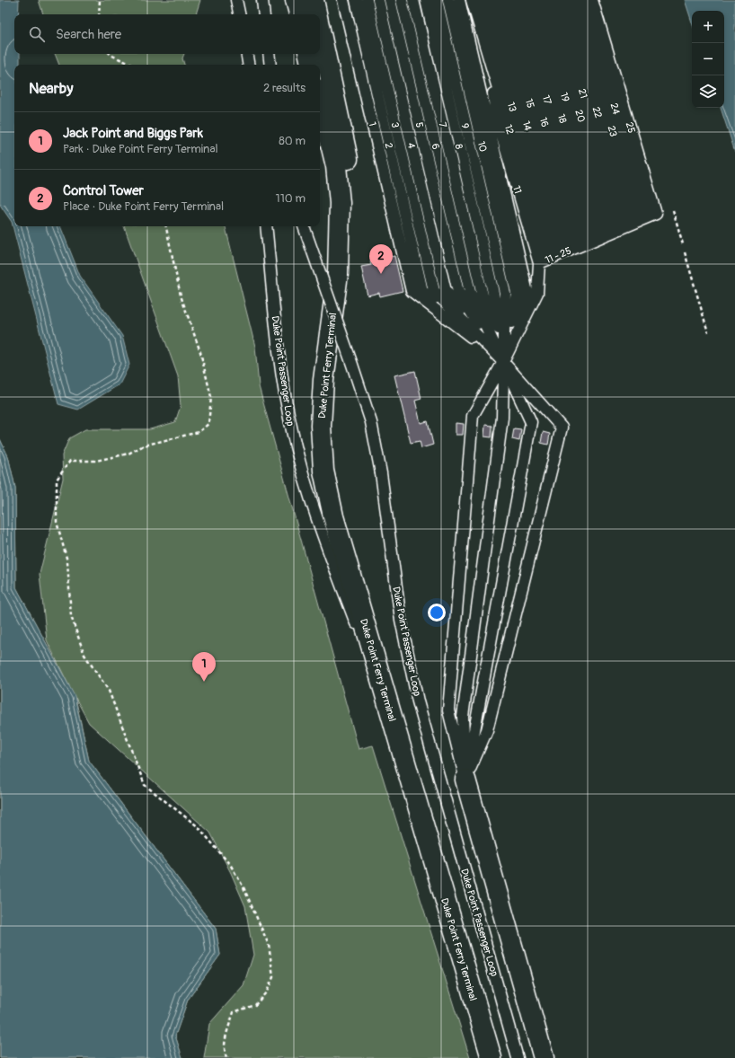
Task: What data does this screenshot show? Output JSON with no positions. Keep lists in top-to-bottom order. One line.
{"streets":{"highway":["Duke Point Ferry Terminal"],"lane":["21","19","17","15","13","24","22","20","18","16","1","3","5","7","9","14","25","12","23","2","4","6","8","10","11","11 - 25","Duke Point Passenger Loop"]},"crossings":[["21","19"],["21","17"],["21","15"],["21","13"],["21","24"],["21","22"],["21","20"],["21","18"],["21","16"],["21","14"],["21","25"],["21","12"],["21","23"],["21","11"],["21","11 - 25"],["19","17"],["19","15"],["19","13"],["19","24"],["19","22"],["19","20"],["19","18"],["19","16"],["19","14"],["19","25"],["19","12"],["19","23"],["19","11"],["19","11 - 25"],["17","15"],["17","13"],["17","24"],["17","22"],["17","20"],["17","18"],["17","16"],["17","14"],["17","25"],["17","12"],["17","23"],["17","11"],["17","11 - 25"],["15","13"],["15","24"],["15","22"],["15","20"],["15","18"],["15","16"],["15","14"],["15","25"],["15","12"],["15","23"],["15","11"],["15","11 - 25"],["13","24"],["13","22"],["13","20"],["13","18"],["13","16"],["13","14"],["13","25"],["13","12"],["13","23"],["13","11"],["13","11 - 25"],["24","22"],["24","20"],["24","18"],["24","16"],["24","14"],["24","25"],["24","12"],["24","23"],["24","11"],["24","11 - 25"],["22","20"],["22","18"],["22","16"],["22","14"],["22","25"],["22","12"],["22","23"],["22","11"],["22","11 - 25"],["20","18"],["20","16"],["20","14"],["20","25"],["20","12"],["20","23"],["20","11"],["20","11 - 25"],["18","16"],["18","14"],["18","25"],["18","12"],["18","23"],["18","11"],["18","11 - 25"],["16","14"],["16","25"],["16","12"],["16","23"],["16","11"],["16","11 - 25"],["1","3"],["1","5"],["1","7"],["1","9"],["1","2"],["1","4"],["1","6"],["1","8"],["1","10"],["1","11 - 25"],["3","5"],["3","7"],["3","9"],["3","2"],["3","4"],["3","6"],["3","8"],["3","10"],["3","11 - 25"],["5","7"],["5","9"],["5","2"],["5","4"],["5","6"],["5","8"],["5","10"],["5","11 - 25"],["7","9"],["7","2"],["7","4"],["7","6"],["7","8"],["7","10"],["7","11 - 25"],["9","2"],["9","4"],["9","6"],["9","8"],["9","10"],["9","11 - 25"],["14","25"],["14","12"],["14","23"],["14","11"],["14","11 - 25"],["25","12"],["25","23"],["25","11"],["25","11 - 25"],["12","23"],["12","11"],["12","11 - 25"],["23","11"],["23","11 - 25"],["2","4"],["2","6"],["2","8"],["2","10"],["2","11 - 25"],["4","6"],["4","8"],["4","10"],["4","11 - 25"],["6","8"],["6","10"],["6","11 - 25"],["8","10"],["8","11 - 25"],["10","11 - 25"],["11","11 - 25"],["Duke Point Ferry Terminal","Duke Point Passenger Loop"]],"page":{"map_buttons":["+","−"],"search":"Search here","heading":["Nearby","2 results"],"list":[{"mark":"1","name":"Jack Point and Biggs Park","note":"Park · Duke Point Ferry Terminal","value":"80 m"},{"mark":"2","name":"Control Tower","note":"Place · Duke Point Ferry Terminal","value":"110 m"}],"pins":["2","1"]}}
